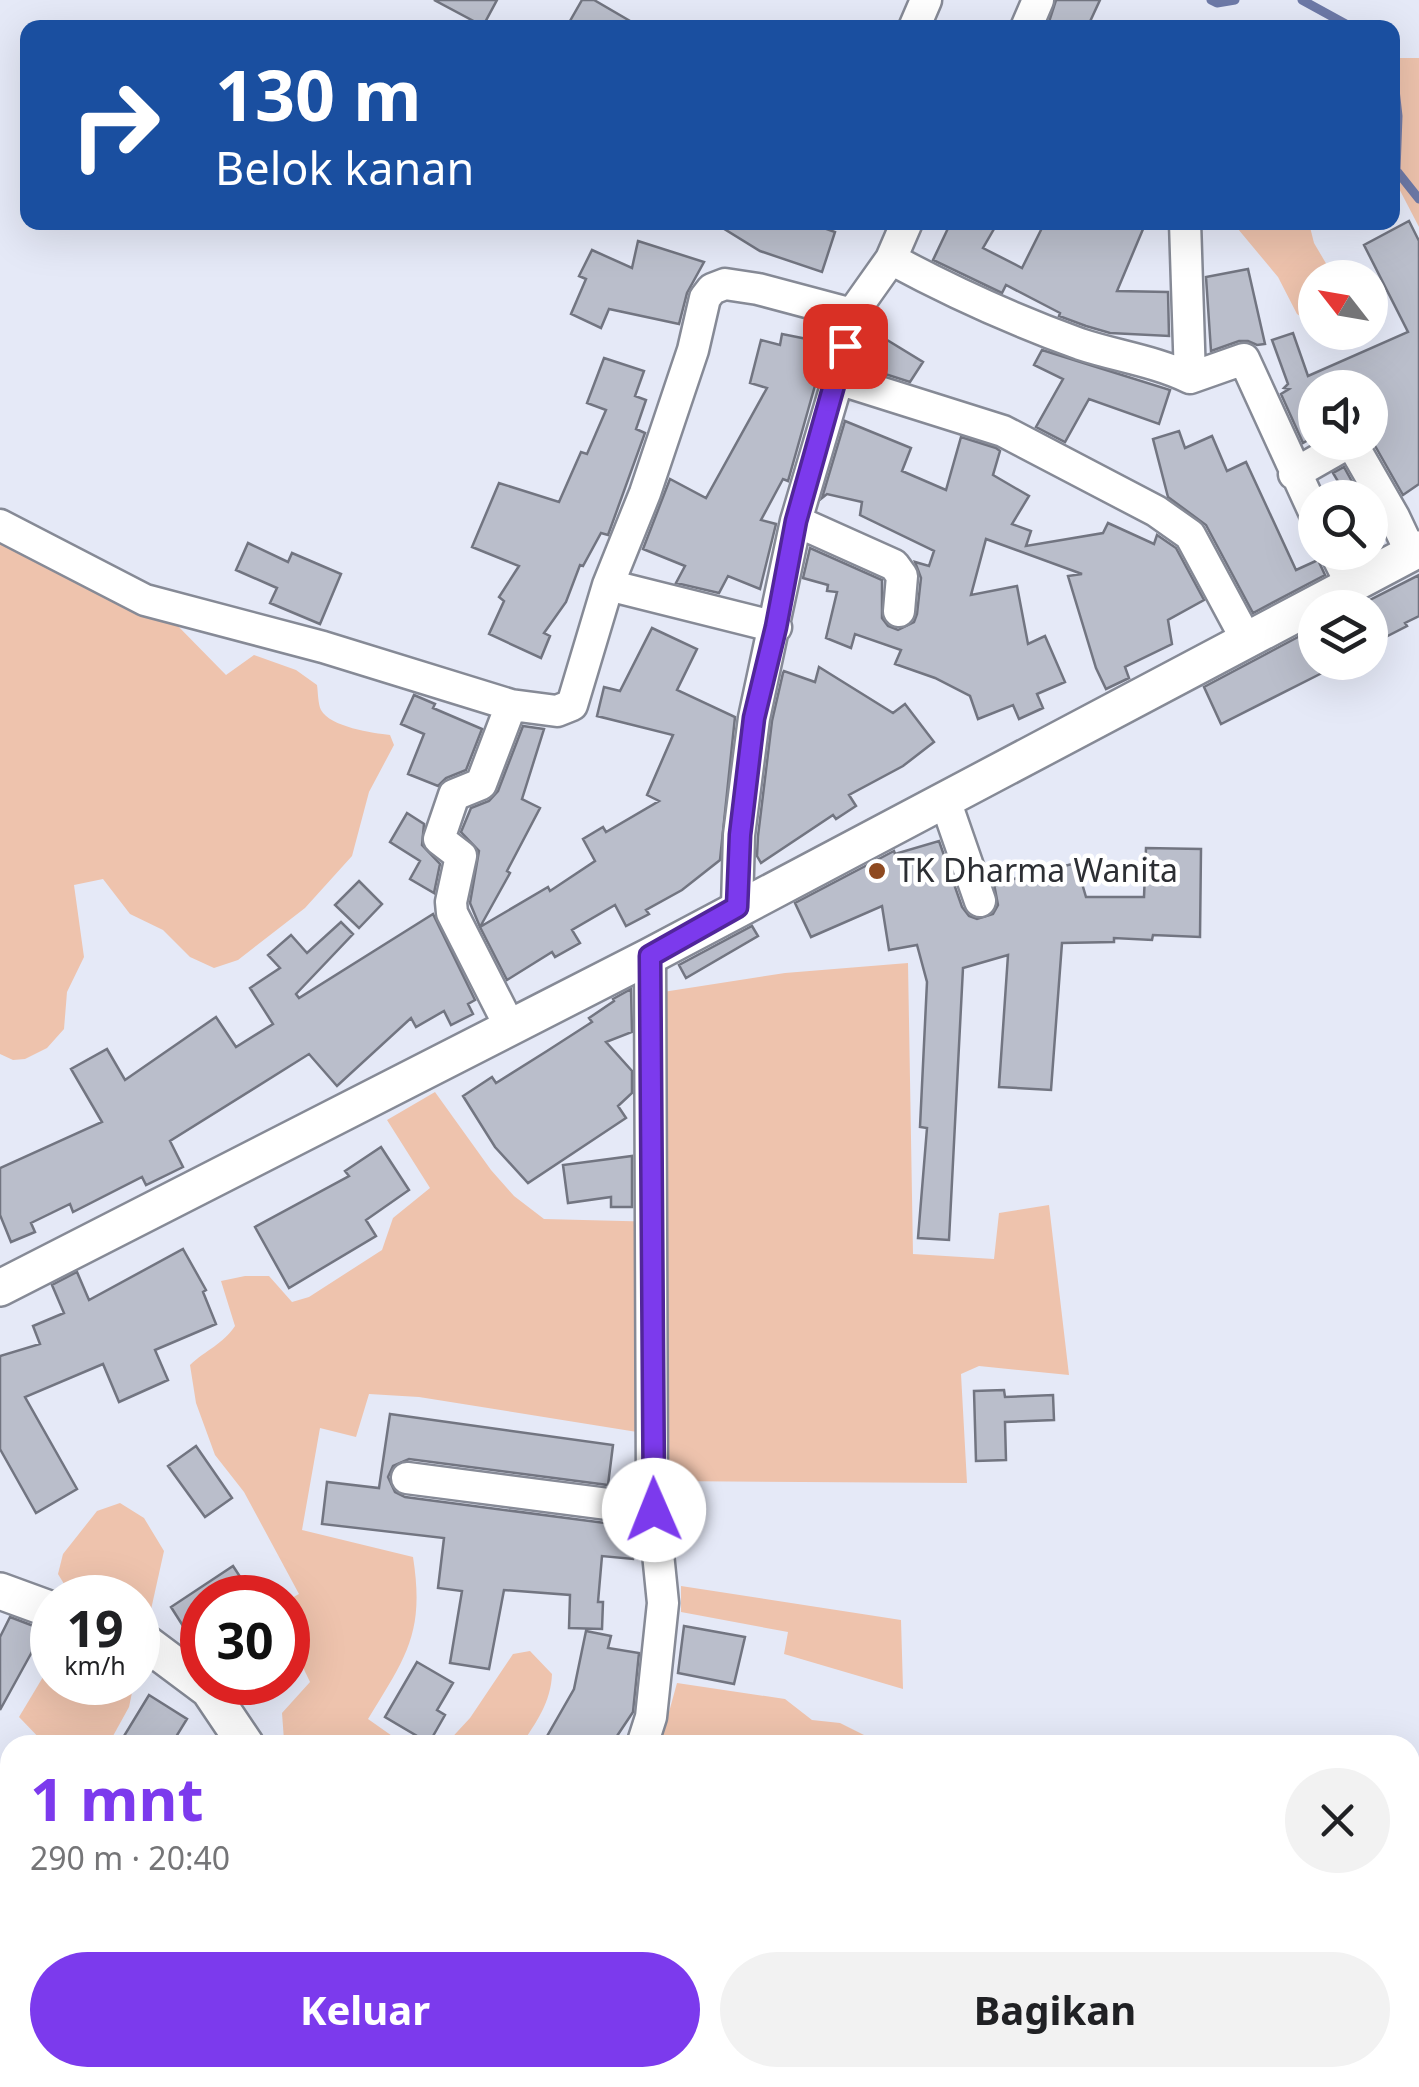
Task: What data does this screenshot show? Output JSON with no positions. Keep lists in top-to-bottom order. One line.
{"places":["TK Dharma Wanita"],"north":"top left","page":{"turn":["130 m","Belok kanan"],"speed":"19 km/h","limit":"30","heading":["1 mnt","290 m · 20:40"],"buttons":["Keluar","Bagikan"]}}
